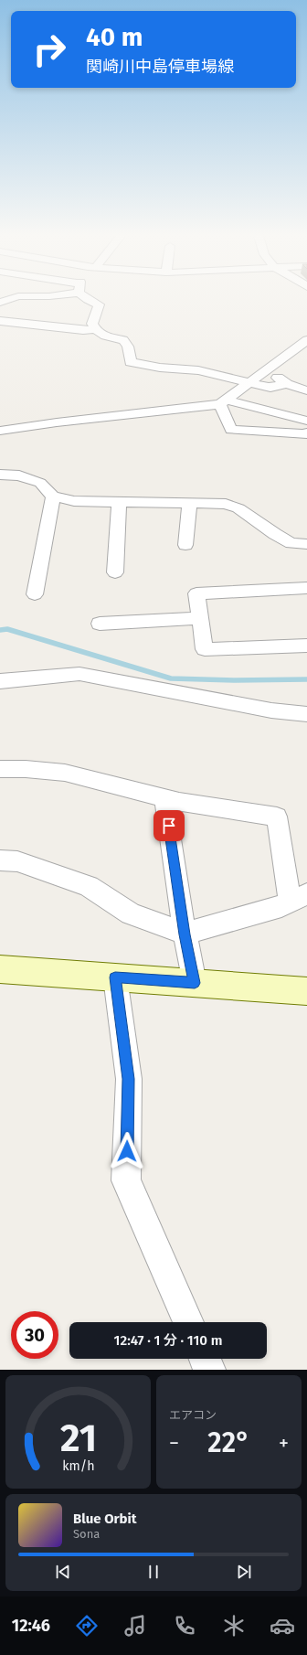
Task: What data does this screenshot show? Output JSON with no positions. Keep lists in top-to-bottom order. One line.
{"page":{"turn":["40 m","関崎川中島停車場線"],"limit":"30","trip":"12:47 · 1 分 · 110 m","tile":"エアコン","heat":["−","22°","+"],"song":["Blue Orbit","Sona"],"tabs":"12:46","gauge":["21","km/h"]}}
